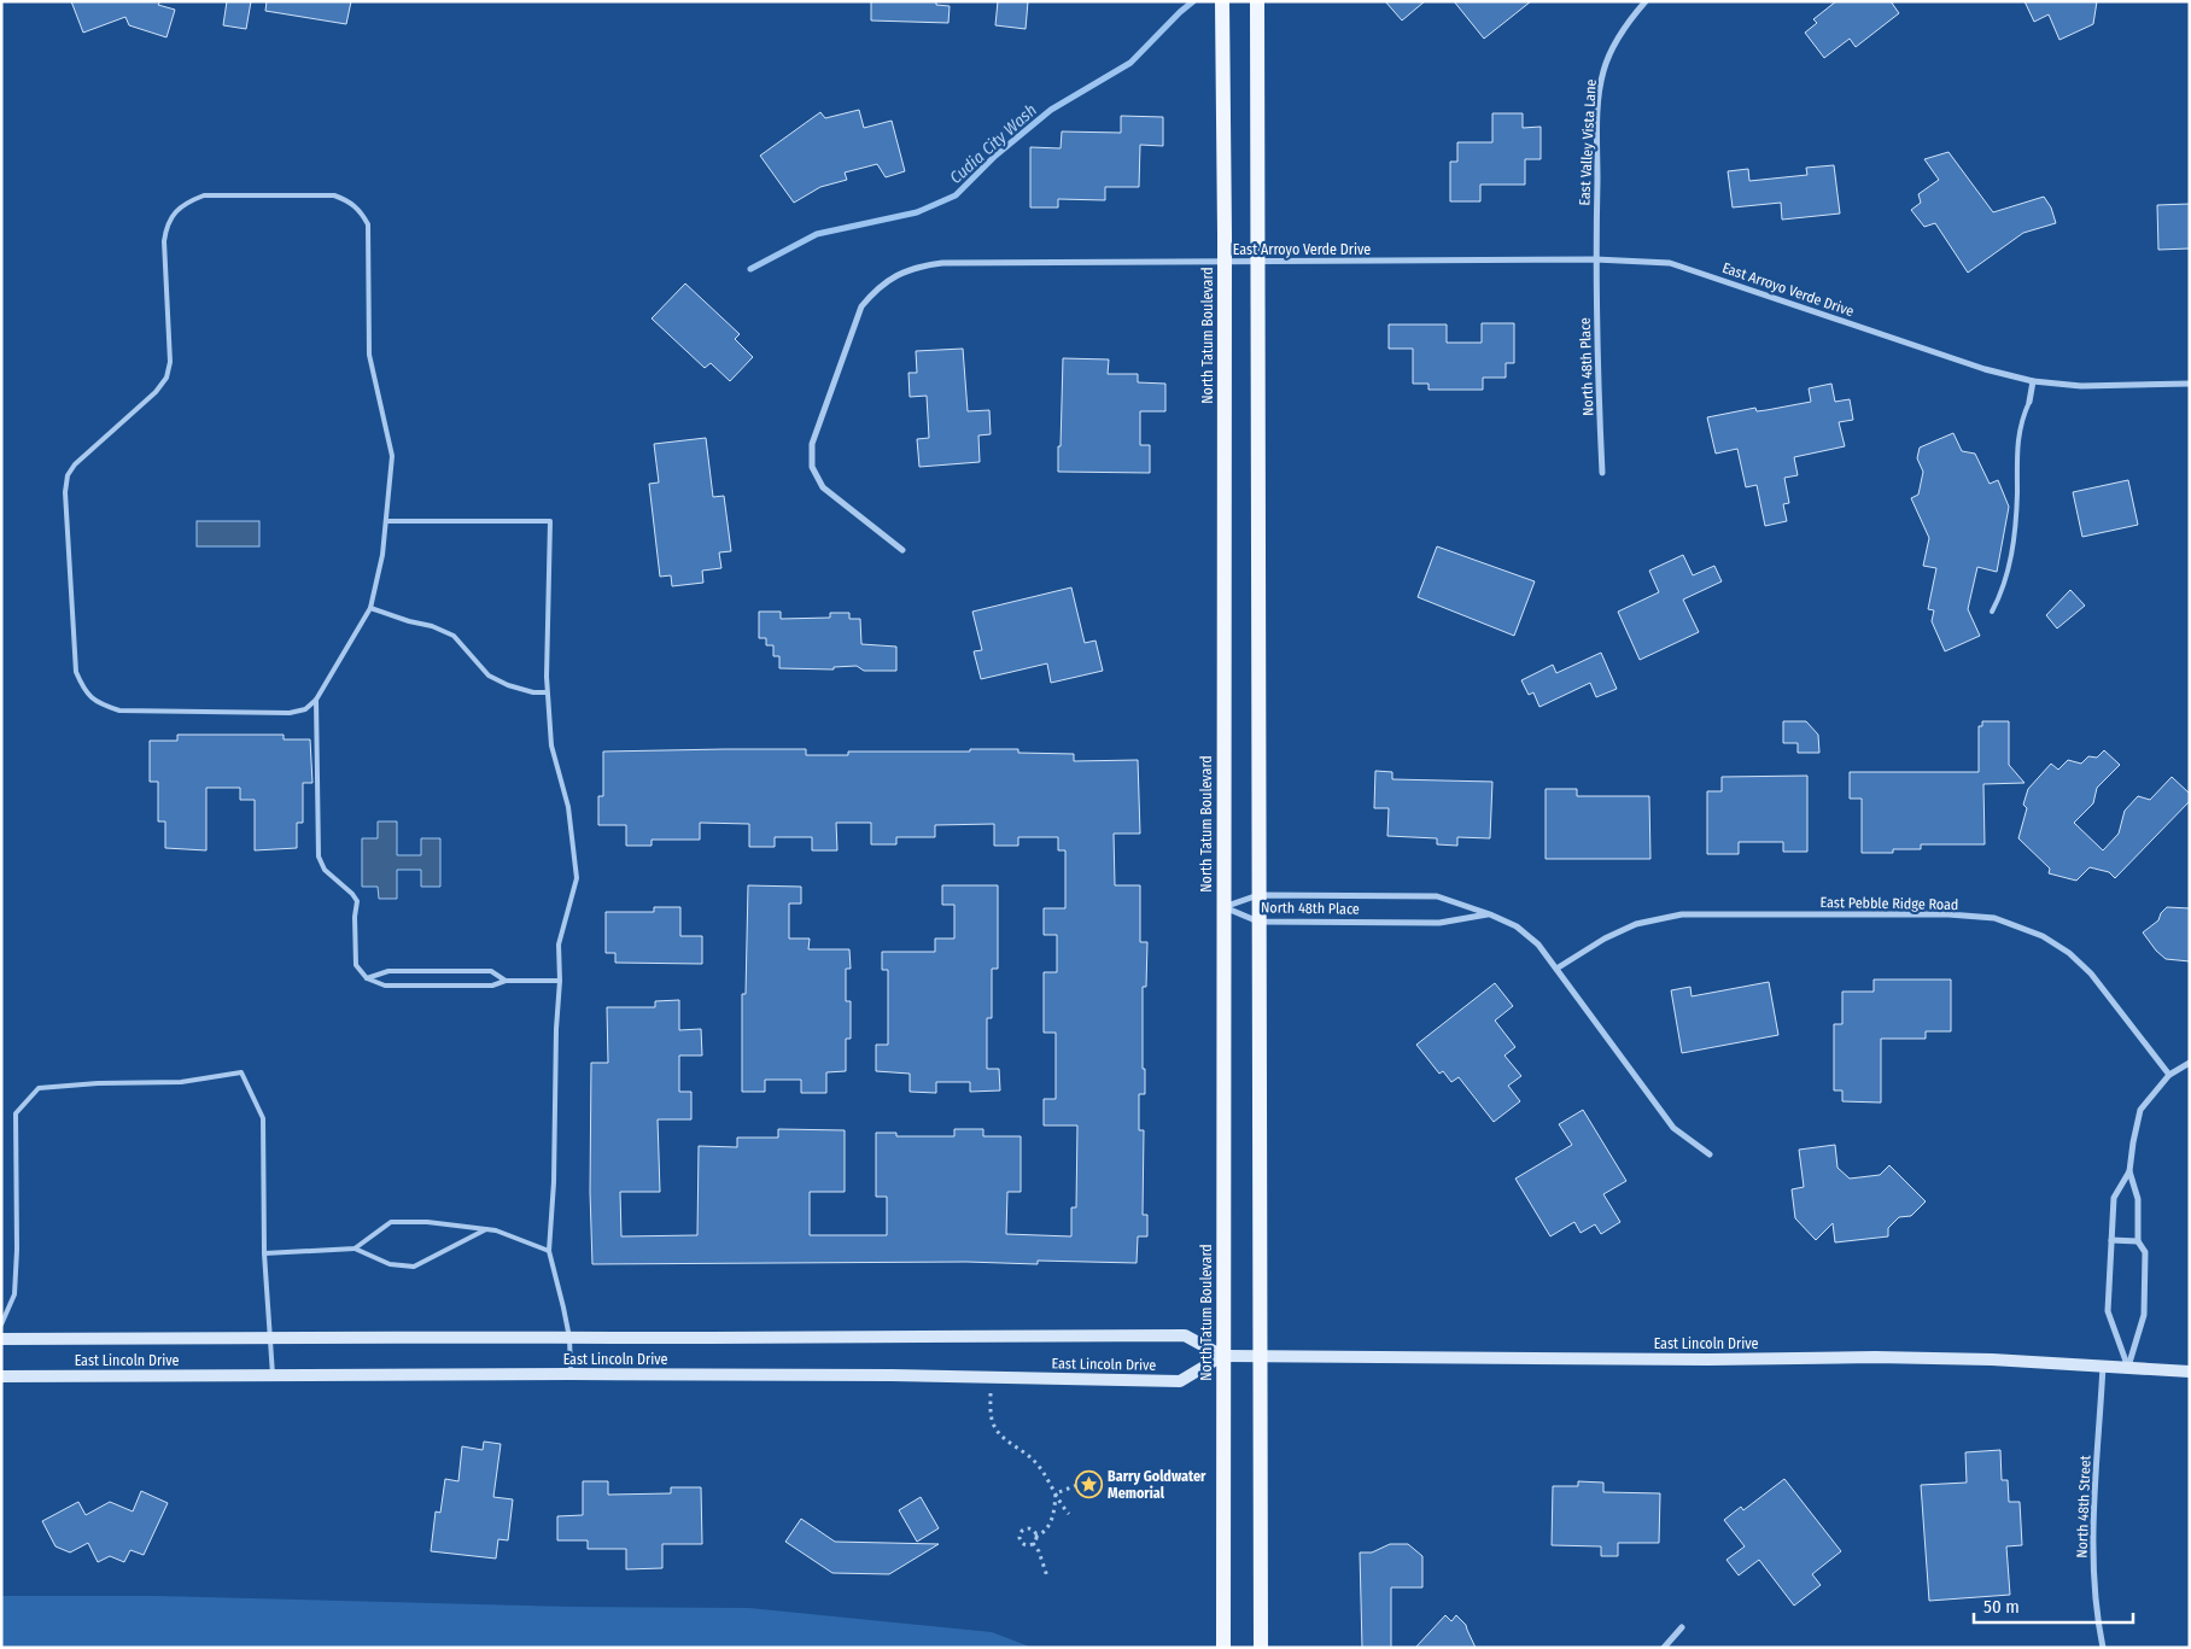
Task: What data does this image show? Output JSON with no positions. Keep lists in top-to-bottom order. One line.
{"streets":{"main road":["North Tatum Boulevard","East Lincoln Drive"],"street":["East Valley Vista Lane","East Arroyo Verde Drive","North 48th Place","East Pebble Ridge Road","North 48th Street"]},"crossings":[["East Valley Vista Lane","East Arroyo Verde Drive"],["East Valley Vista Lane","North 48th Place"],["East Arroyo Verde Drive","North Tatum Boulevard"],["East Arroyo Verde Drive","North 48th Place"],["North Tatum Boulevard","North 48th Place"],["North Tatum Boulevard","East Lincoln Drive"],["North 48th Place","East Pebble Ridge Road"],["East Lincoln Drive","North 48th Street"]],"water":["Cudia City Wash"],"places":{"place":["Barry Goldwater Memorial"]},"scale_bar":"50 m"}
